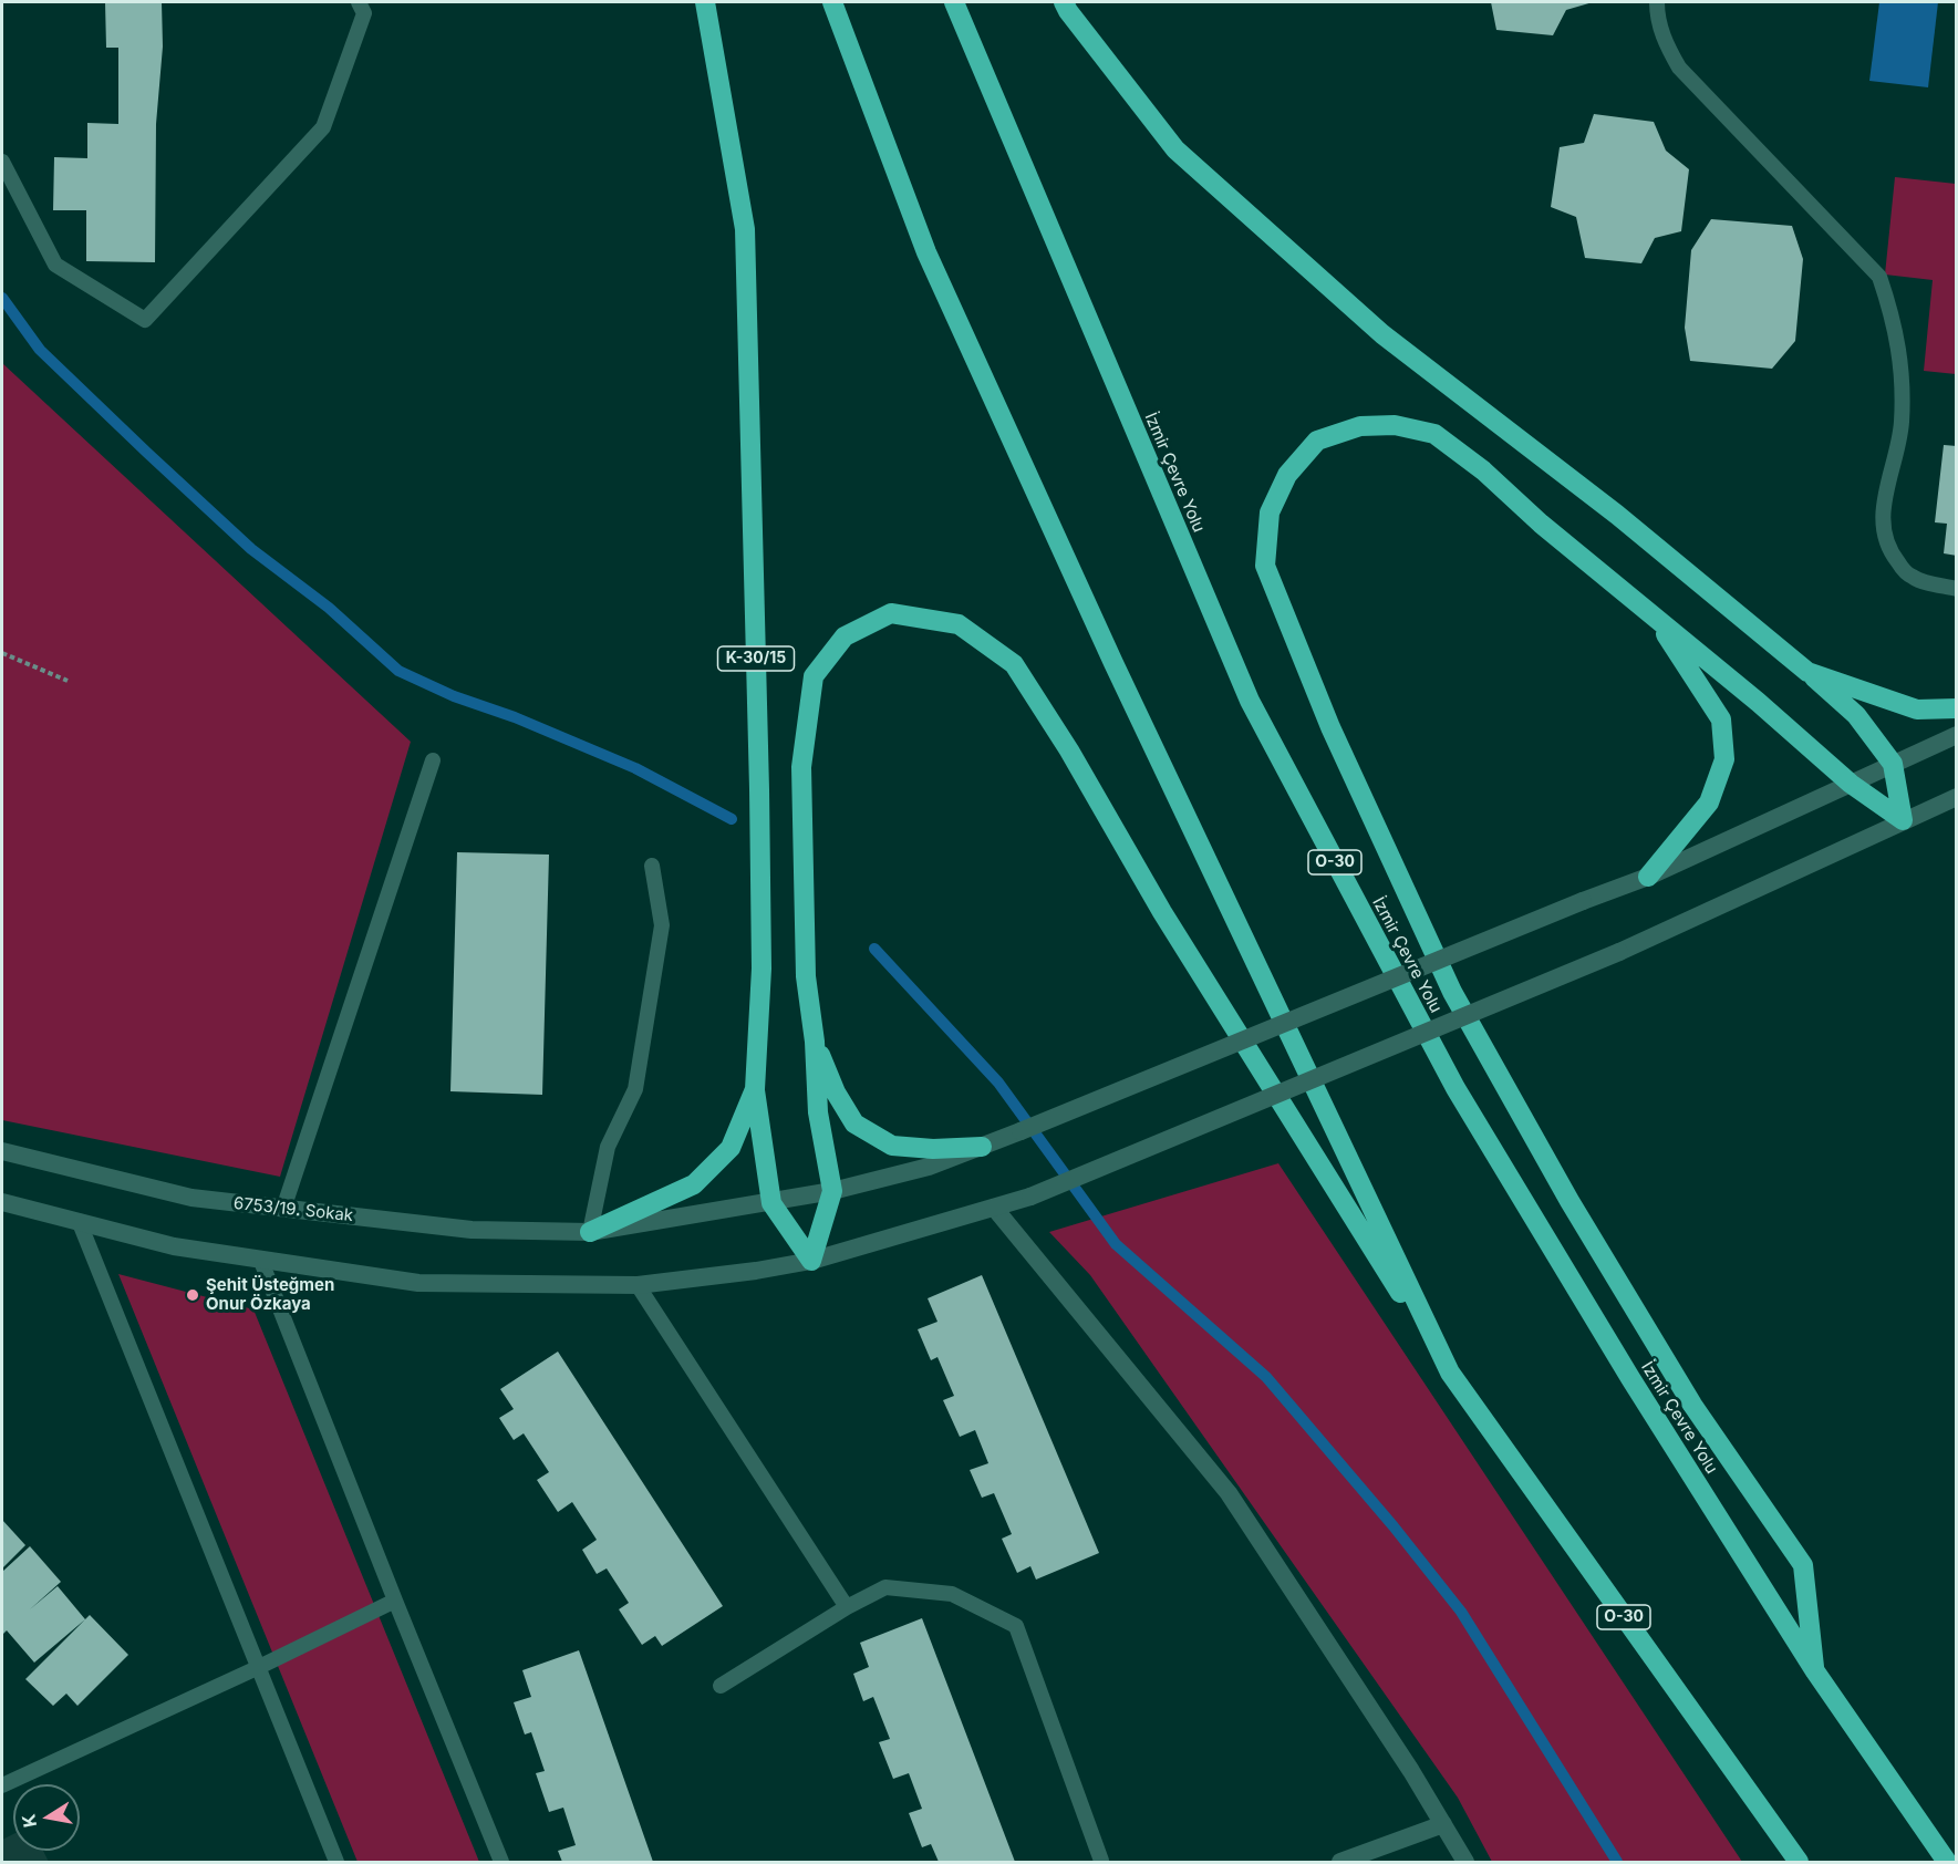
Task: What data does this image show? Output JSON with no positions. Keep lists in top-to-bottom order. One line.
{"streets":{"highway":["İzmir Çevre Yolu","K-30/15","O-30"],"street":["6753/19. Sokak"]},"crossings":[["K-30/15","6753/19. Sokak"]],"places":["Şehit Üsteğmen Onur Özkaya"],"north":"left"}
